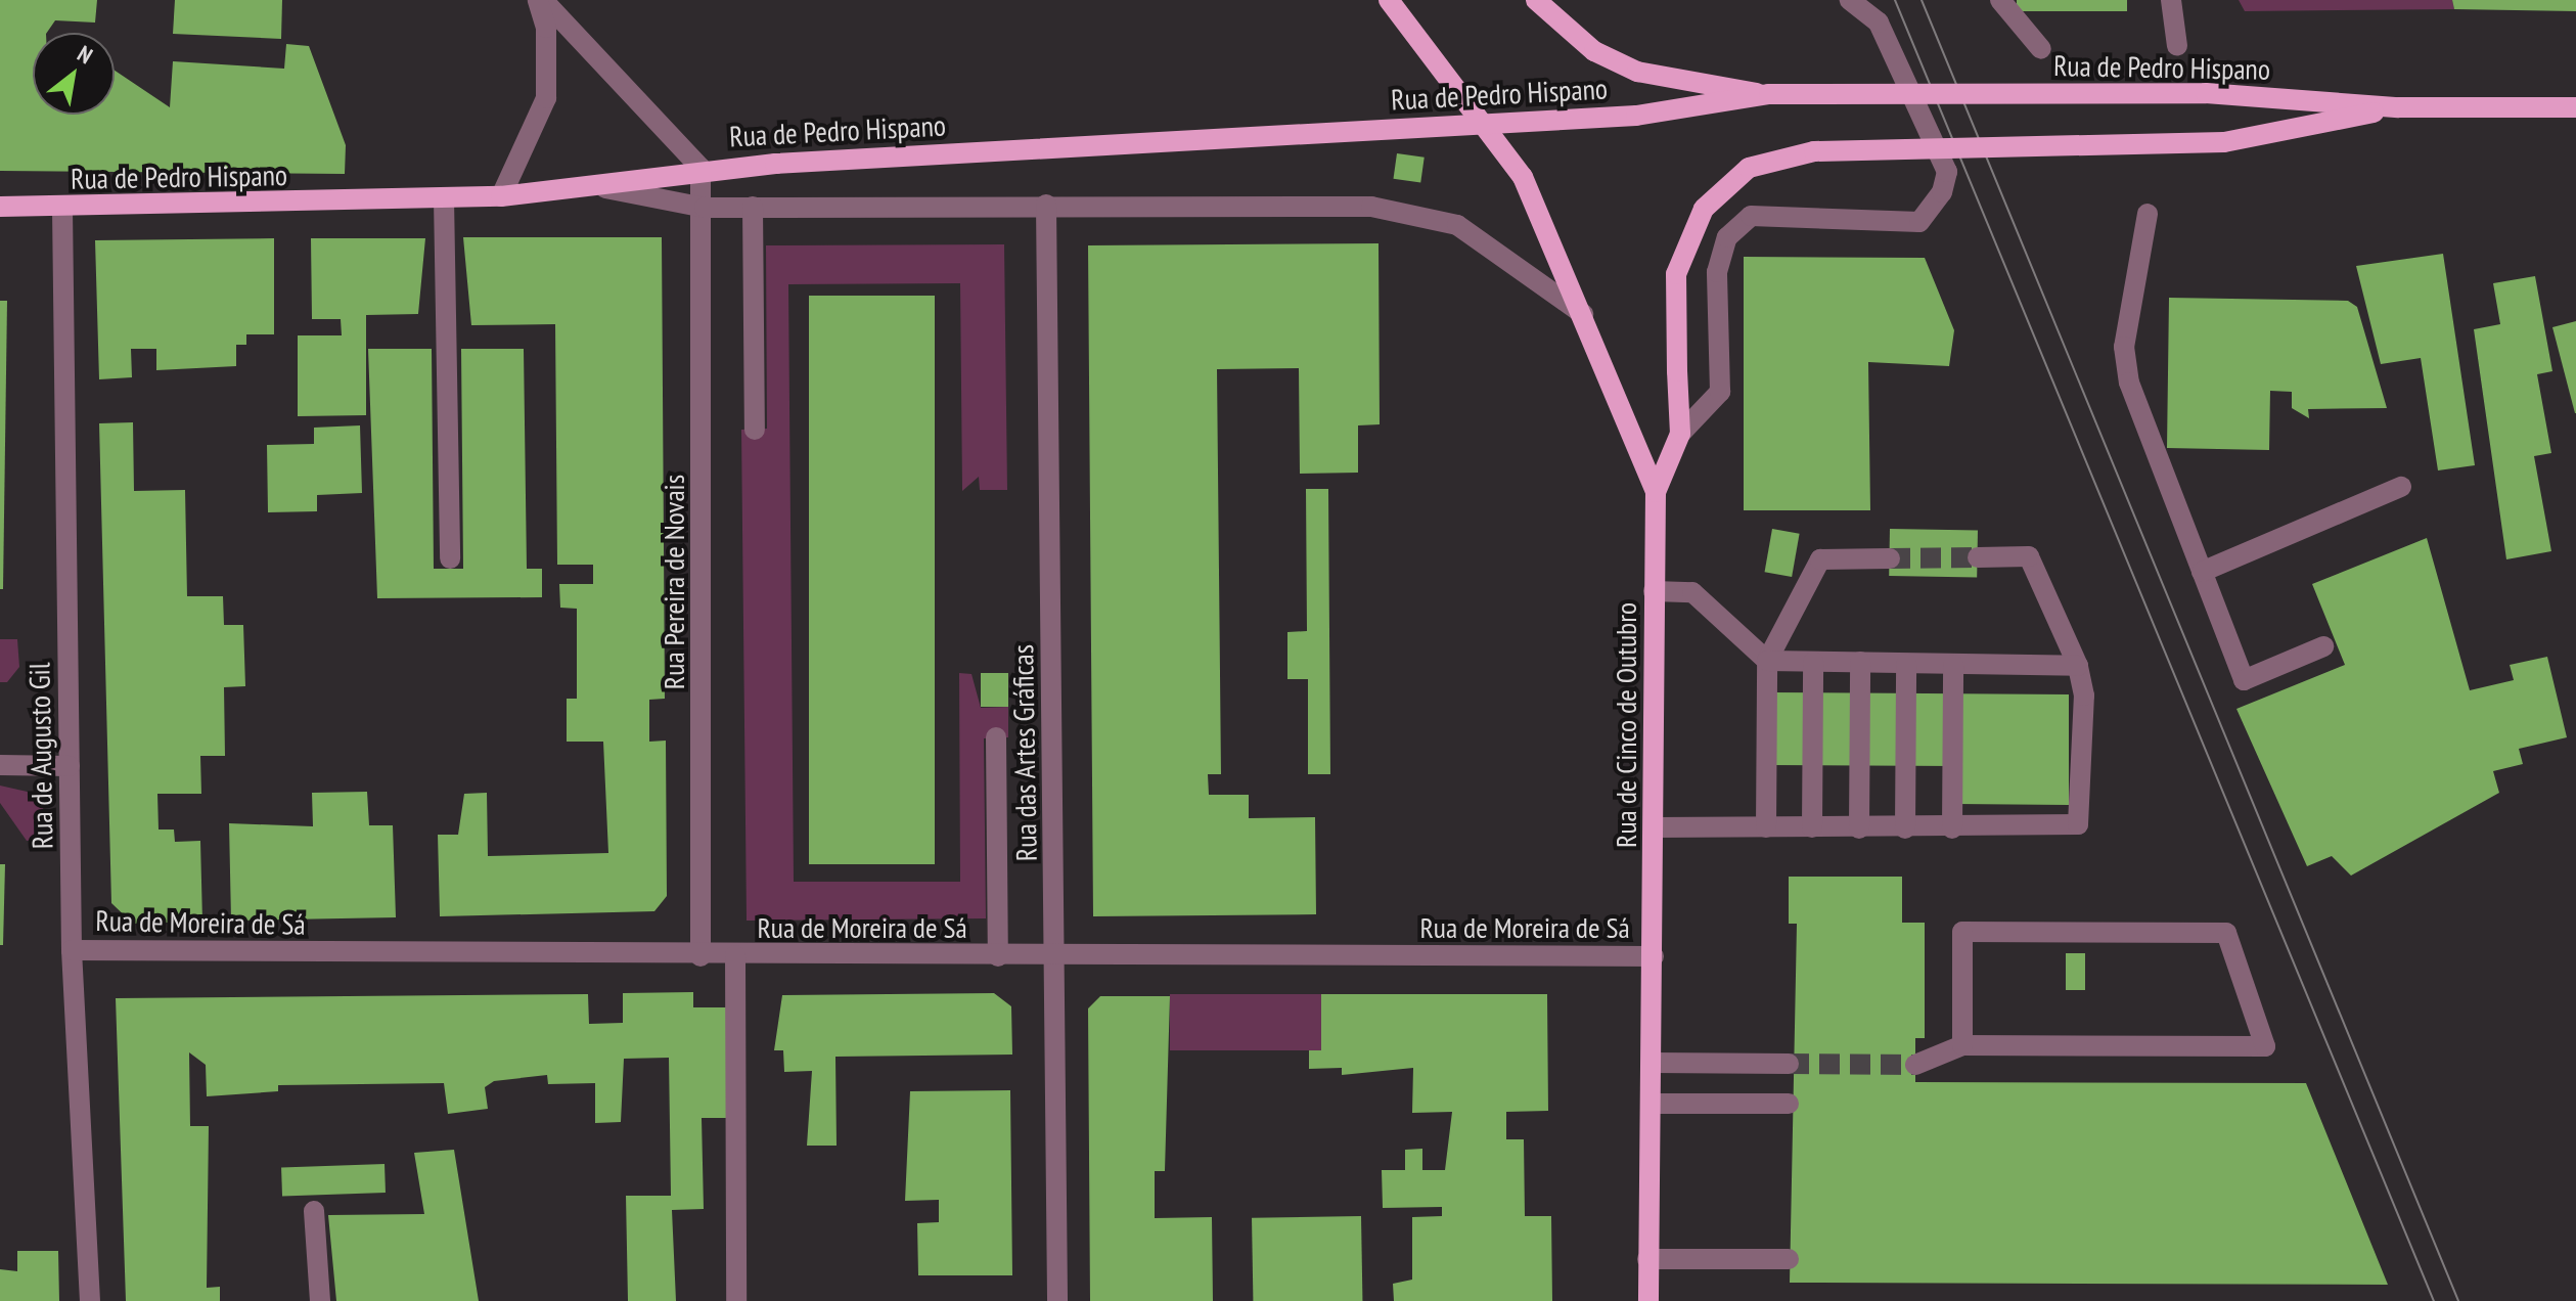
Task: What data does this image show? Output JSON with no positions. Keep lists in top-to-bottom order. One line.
{"streets":{"main road":["Rua de Pedro Hispano","Rua de Cinco de Outubro"],"street":["Rua Pereira de Novais","Rua das Artes Gráficas","Rua de Augusto Gil","Rua de Moreira de Sá"]},"crossings":[["Rua de Pedro Hispano","Rua Pereira de Novais"],["Rua de Pedro Hispano","Rua de Cinco de Outubro"],["Rua de Pedro Hispano","Rua das Artes Gráficas"],["Rua de Pedro Hispano","Rua de Augusto Gil"],["Rua Pereira de Novais","Rua de Moreira de Sá"],["Rua de Cinco de Outubro","Rua de Moreira de Sá"],["Rua das Artes Gráficas","Rua de Moreira de Sá"],["Rua de Augusto Gil","Rua de Moreira de Sá"]],"north":"top right"}
